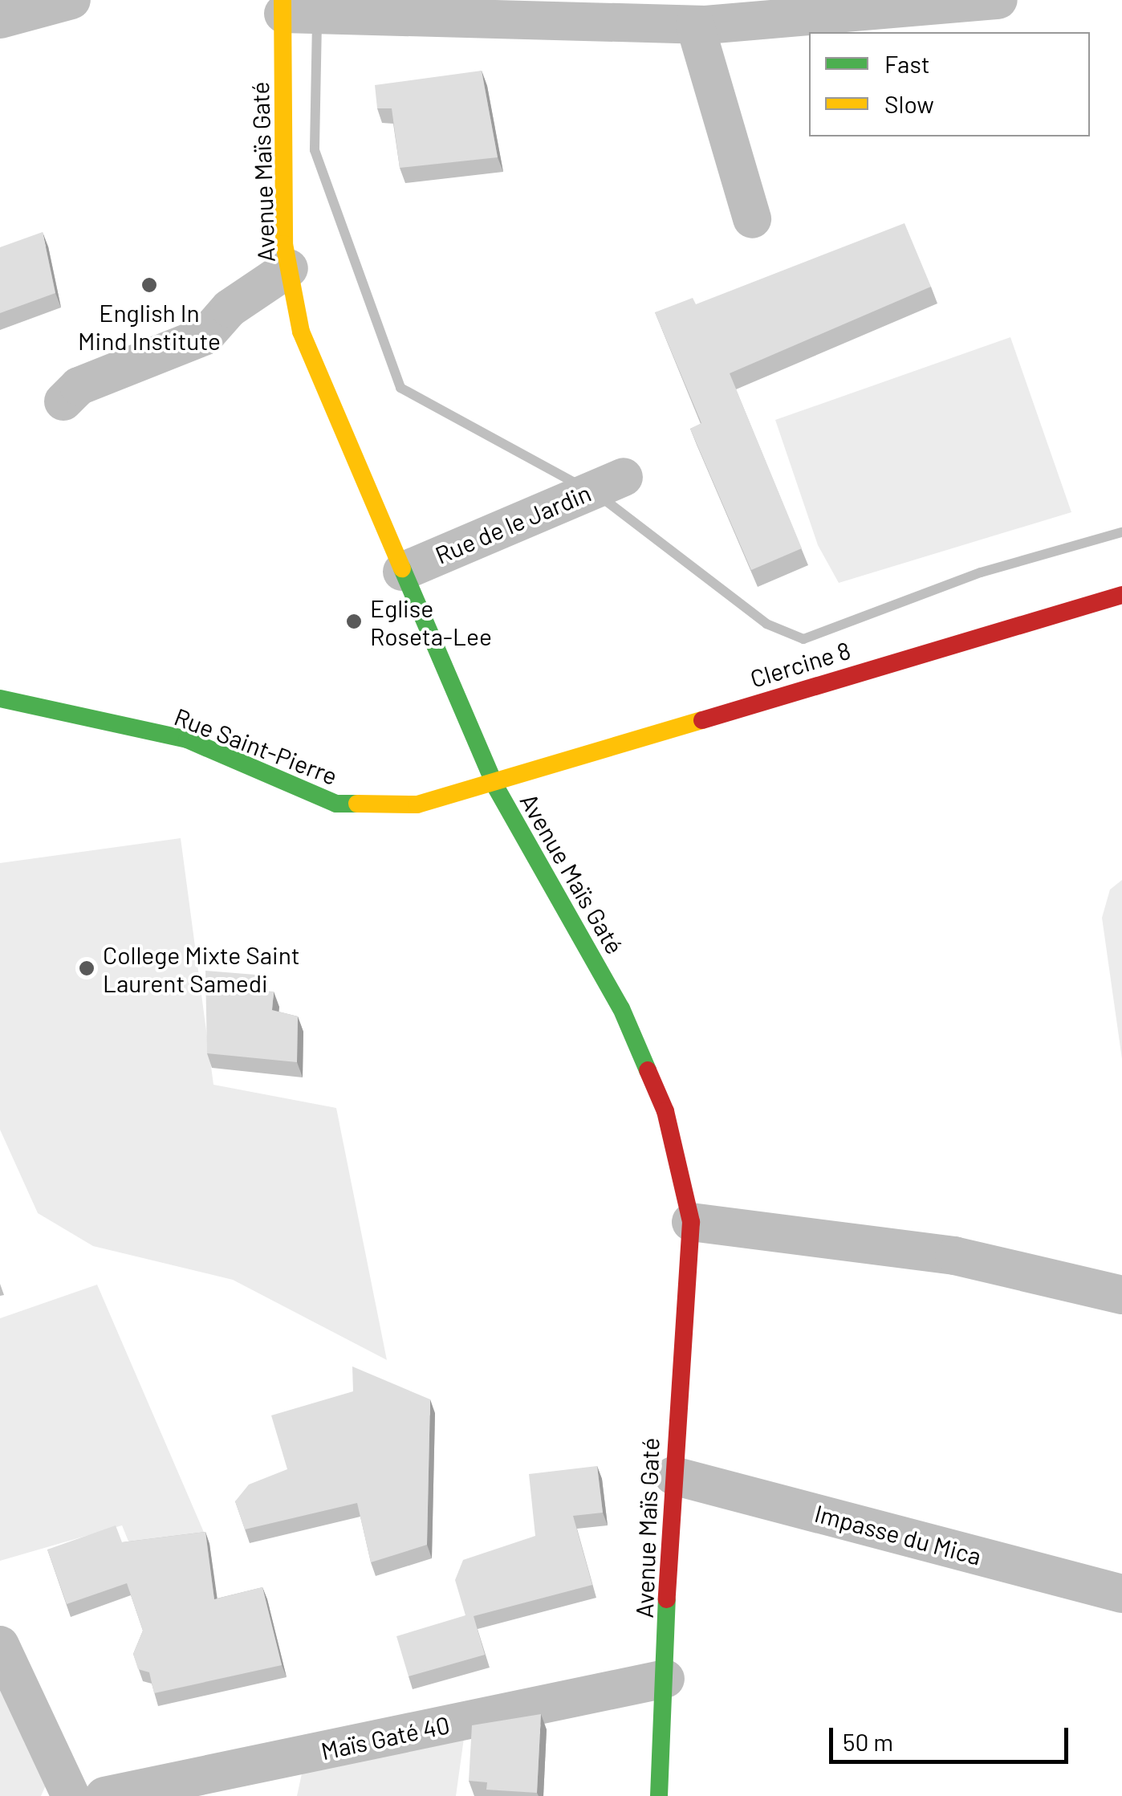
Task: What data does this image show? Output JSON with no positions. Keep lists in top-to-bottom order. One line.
{"streets":{"street":["Avenue Maïs Gaté","Rue de le Jardin","Clercine 8","Rue Saint-Pierre","Impasse du Mica","Maïs Gaté 40"]},"crossings":[["Avenue Maïs Gaté","Rue de le Jardin"],["Avenue Maïs Gaté","Clercine 8"],["Avenue Maïs Gaté","Rue Saint-Pierre"],["Avenue Maïs Gaté","Impasse du Mica"],["Avenue Maïs Gaté","Maïs Gaté 40"],["Clercine 8","Rue Saint-Pierre"]],"places":["English In Mind Institute","Eglise Roseta-Lee","College Mixte Saint Laurent Samedi"],"legend":["Fast","Slow"],"scale_bar":"50 m"}
